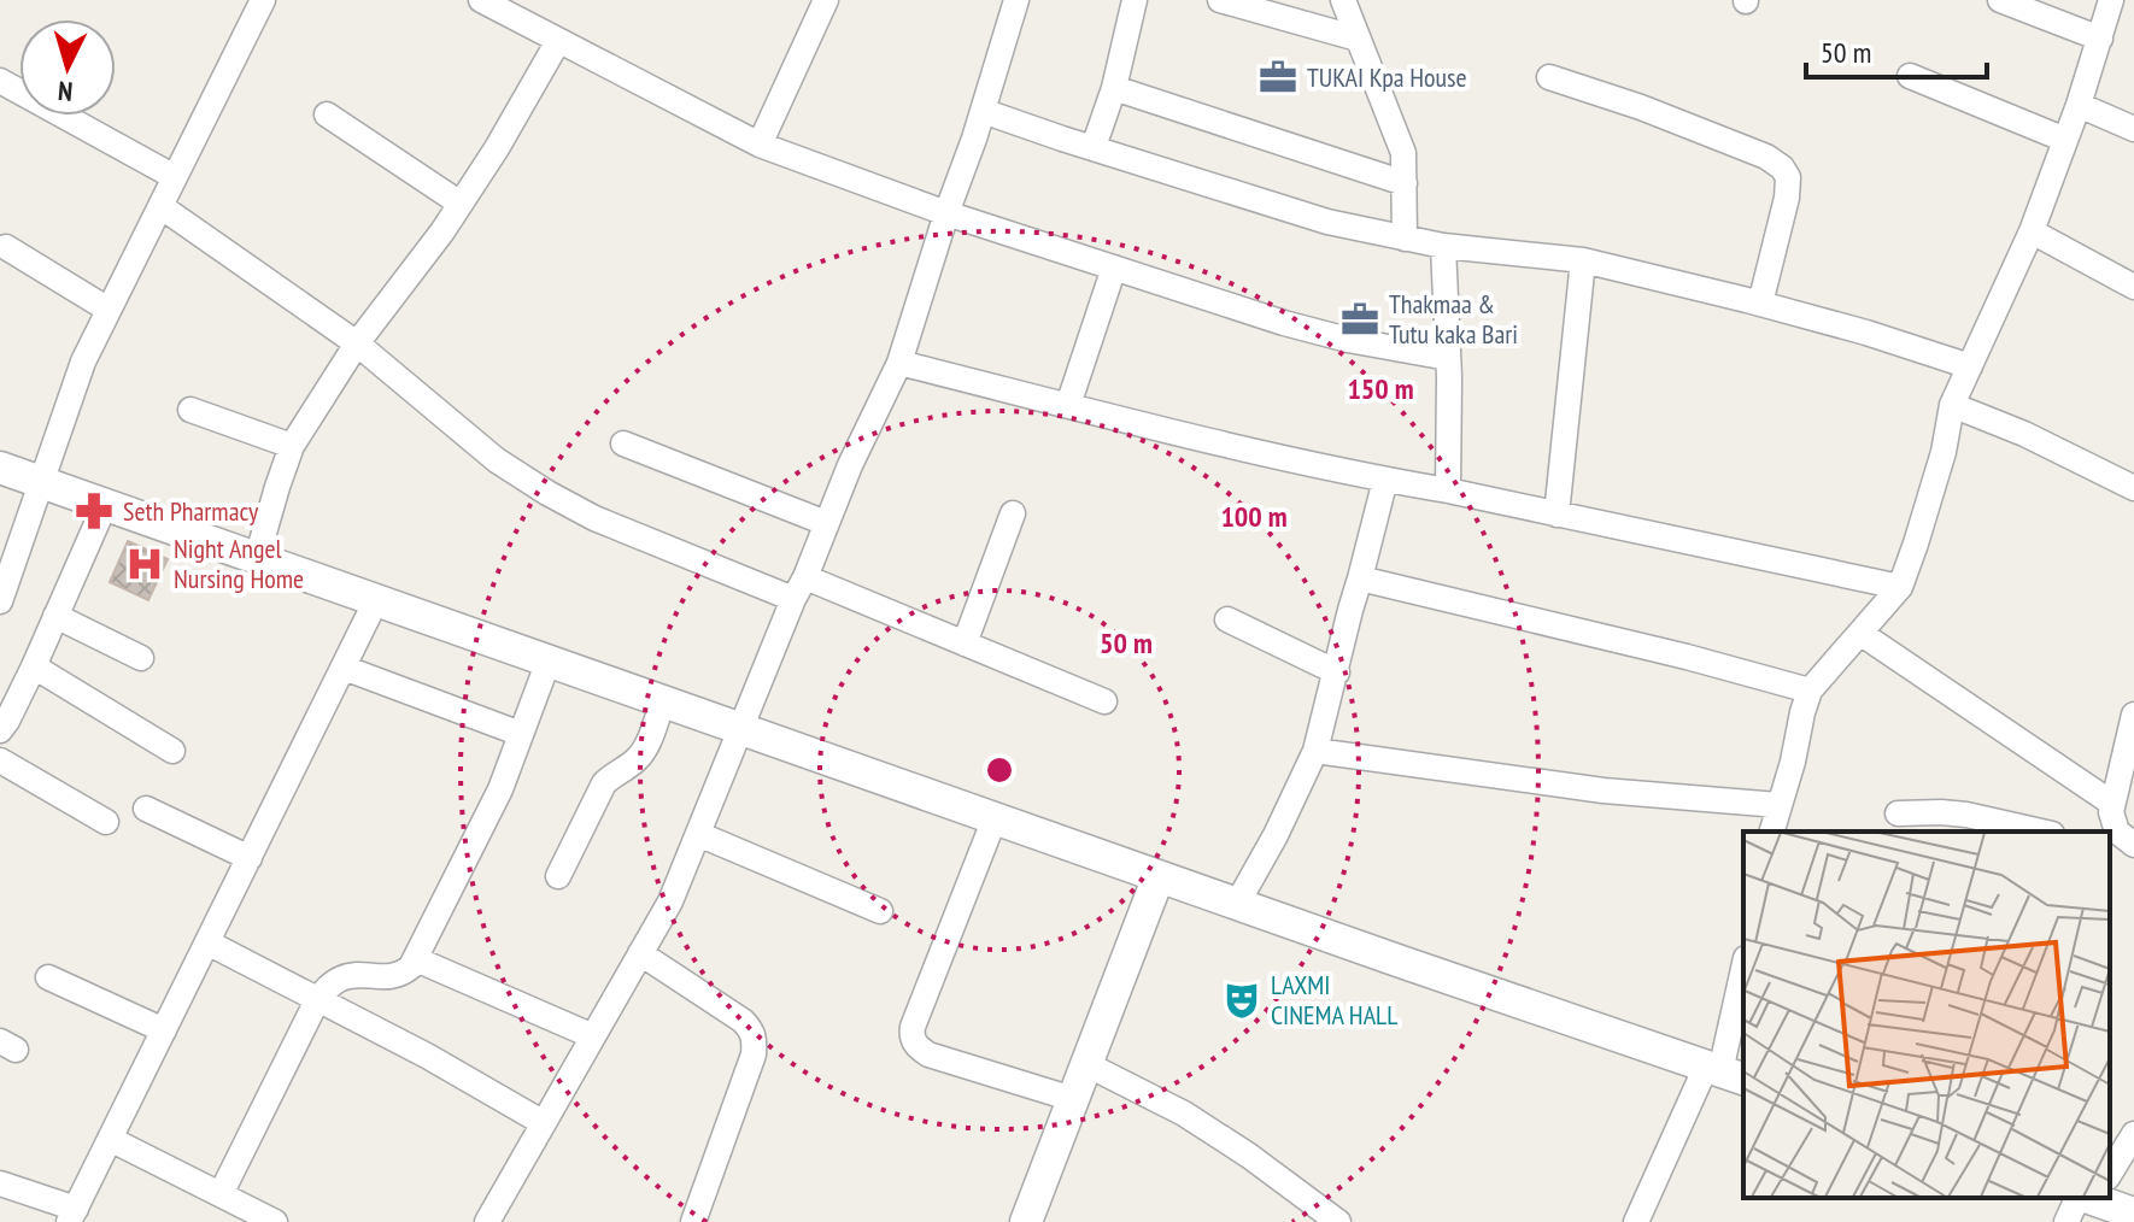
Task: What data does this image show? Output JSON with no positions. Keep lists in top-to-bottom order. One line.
{"places":{"office":["TUKAI Kpa House","Thakmaa & Tutu kaka Bari"],"pharmacy":["Seth Pharmacy"],"hospital":["Night Angel Nursing Home"],"theatre":["LAXMI CINEMA HALL"]},"scale_bar":"50 m","north":"bottom","rings":["150 m","100 m","50 m"]}
